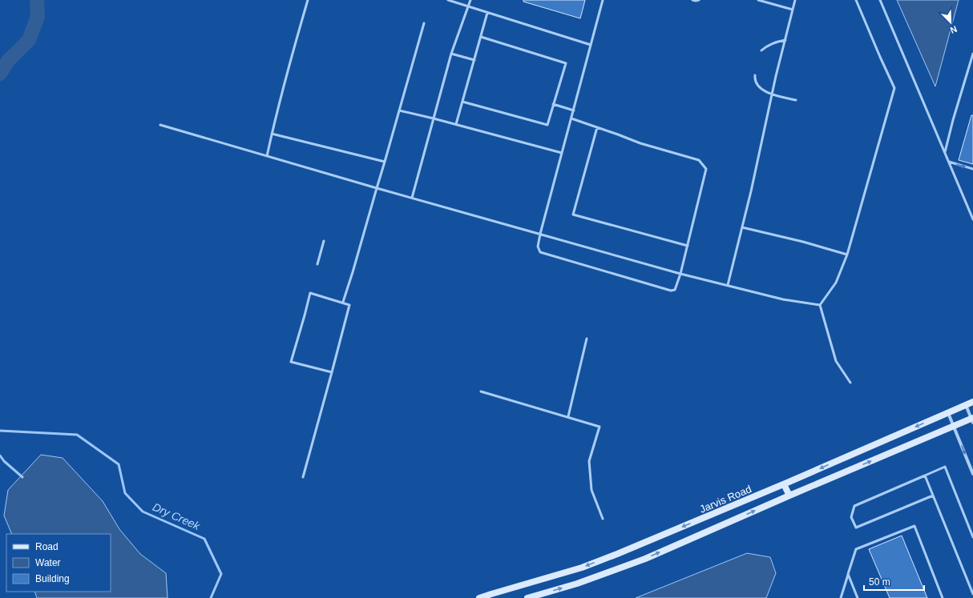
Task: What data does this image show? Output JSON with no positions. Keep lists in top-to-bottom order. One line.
{"streets":{"street":["Jarvis Road"]},"water":["Dry Creek"],"legend":["Road","Water","Building"],"scale_bar":"50 m","north":"bottom right"}
